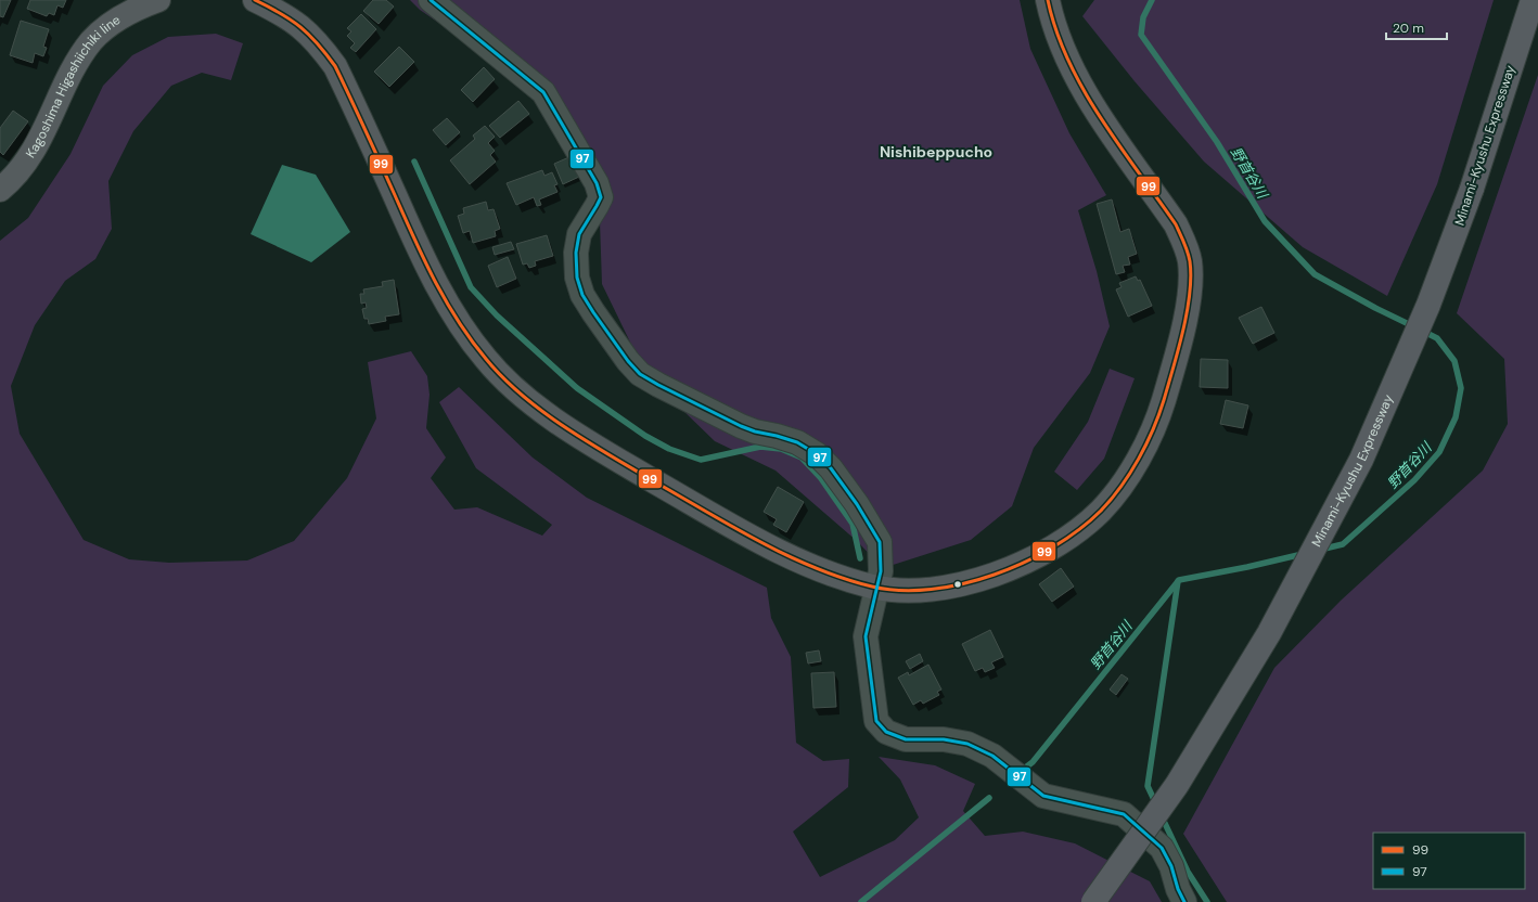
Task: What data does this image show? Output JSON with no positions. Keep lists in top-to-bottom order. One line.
{"streets":{"highway":["Minami-Kyushu Expressway"],"main road":["Kagoshima Higashiichiki line"]},"districts":["Nishibeppucho"],"water":["野首谷川"],"lines":["transit line 99","transit line 97"],"legend":["99","97"],"scale_bar":"20 m"}
